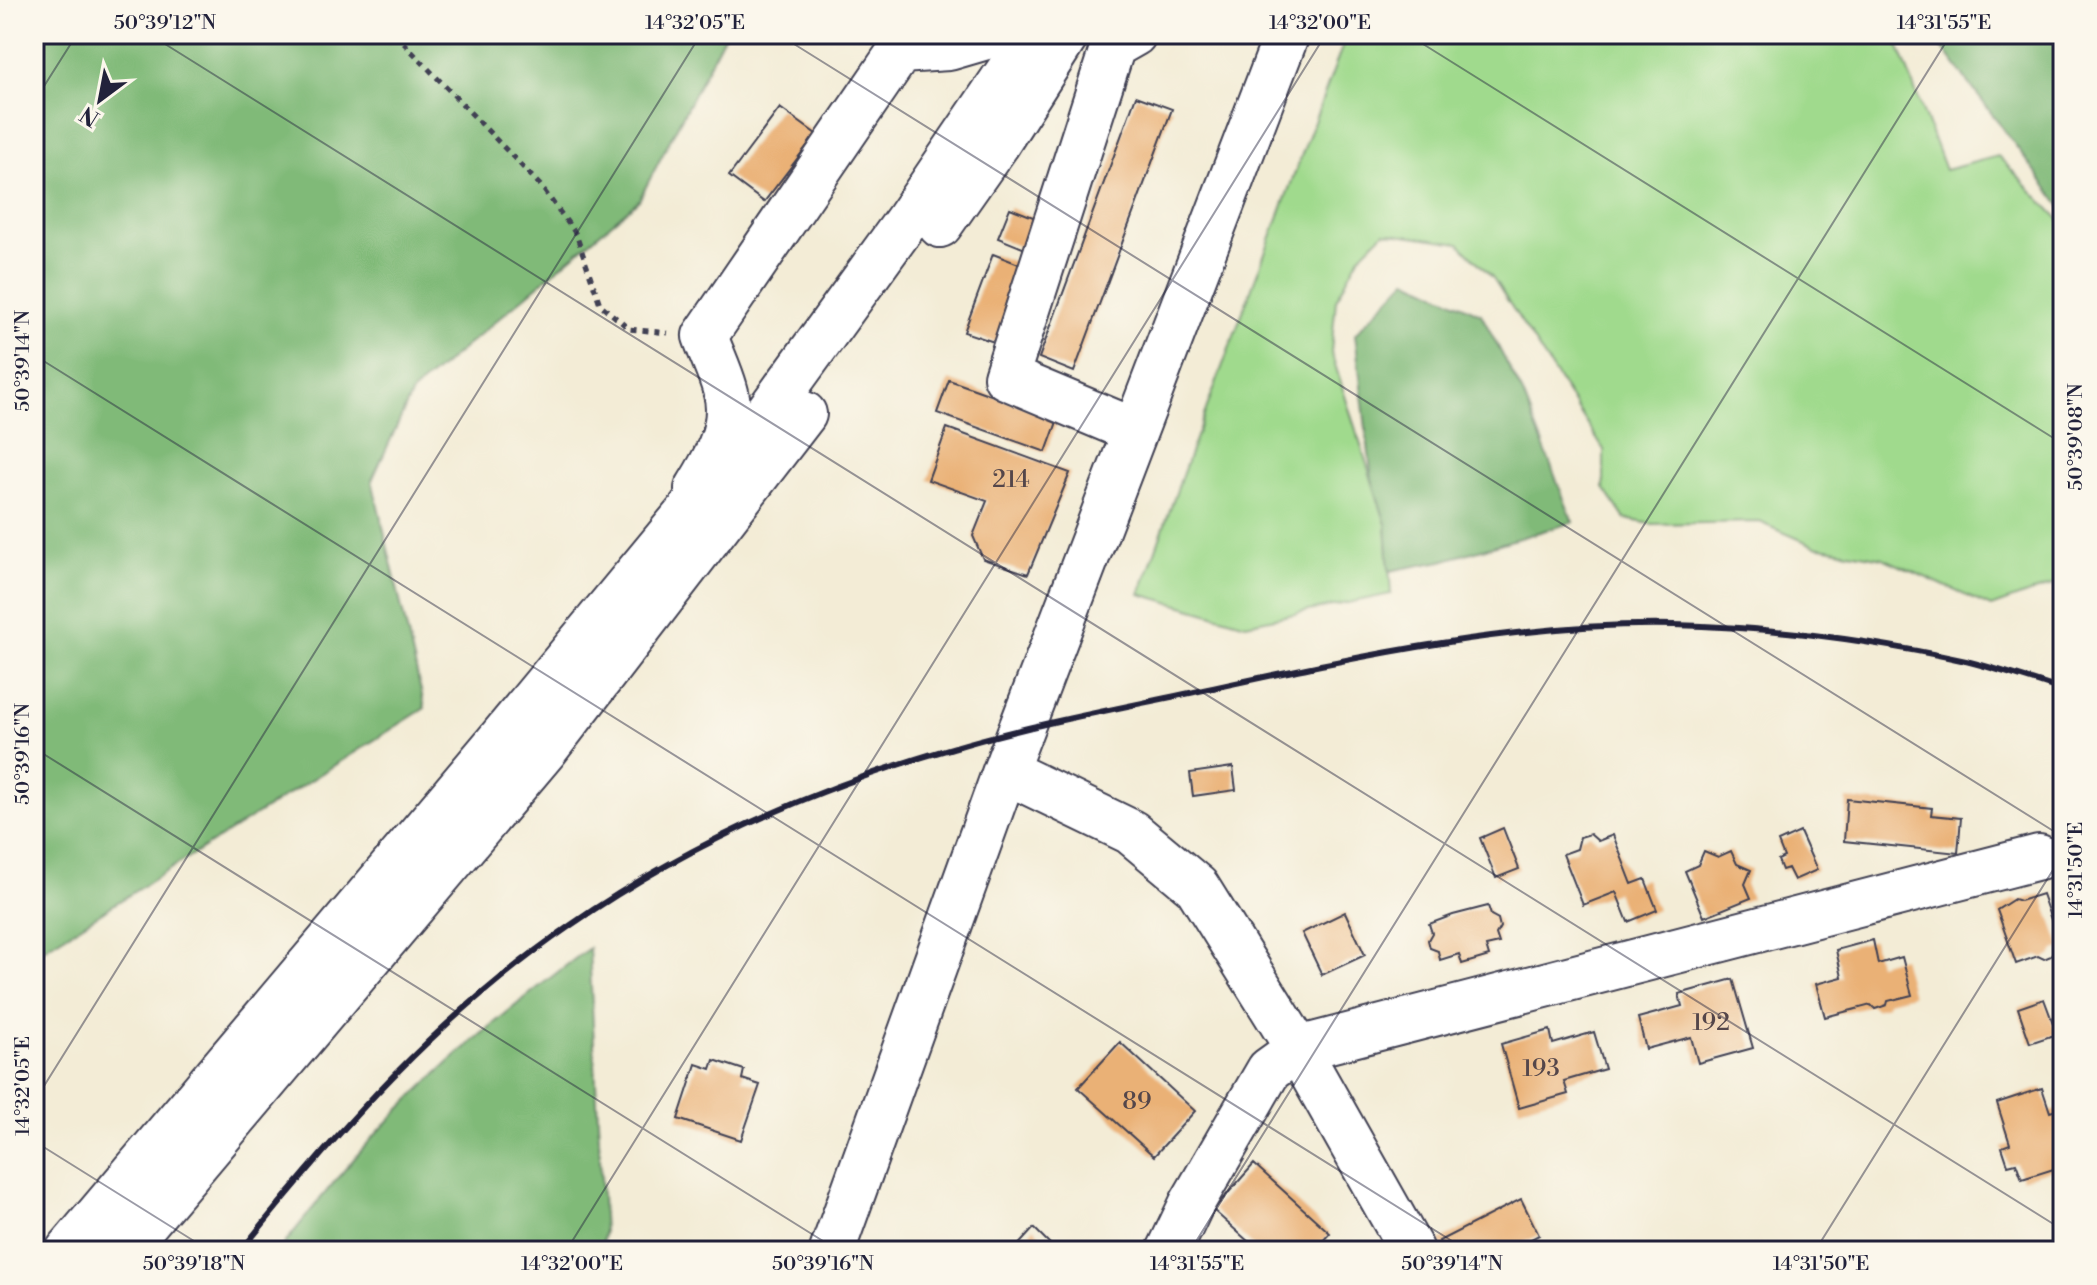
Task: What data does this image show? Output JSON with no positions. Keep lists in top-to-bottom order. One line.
{"house_numbers":["214","192","193","89"],"north":"bottom left","coordinates":["50°39'12\"N","14°32'05\"E","14°32'00\"E","14°31'55\"E","50°39'14\"N","50°39'08\"N","50°39'16\"N","14°31'50\"E","50°39'18\"N"]}
